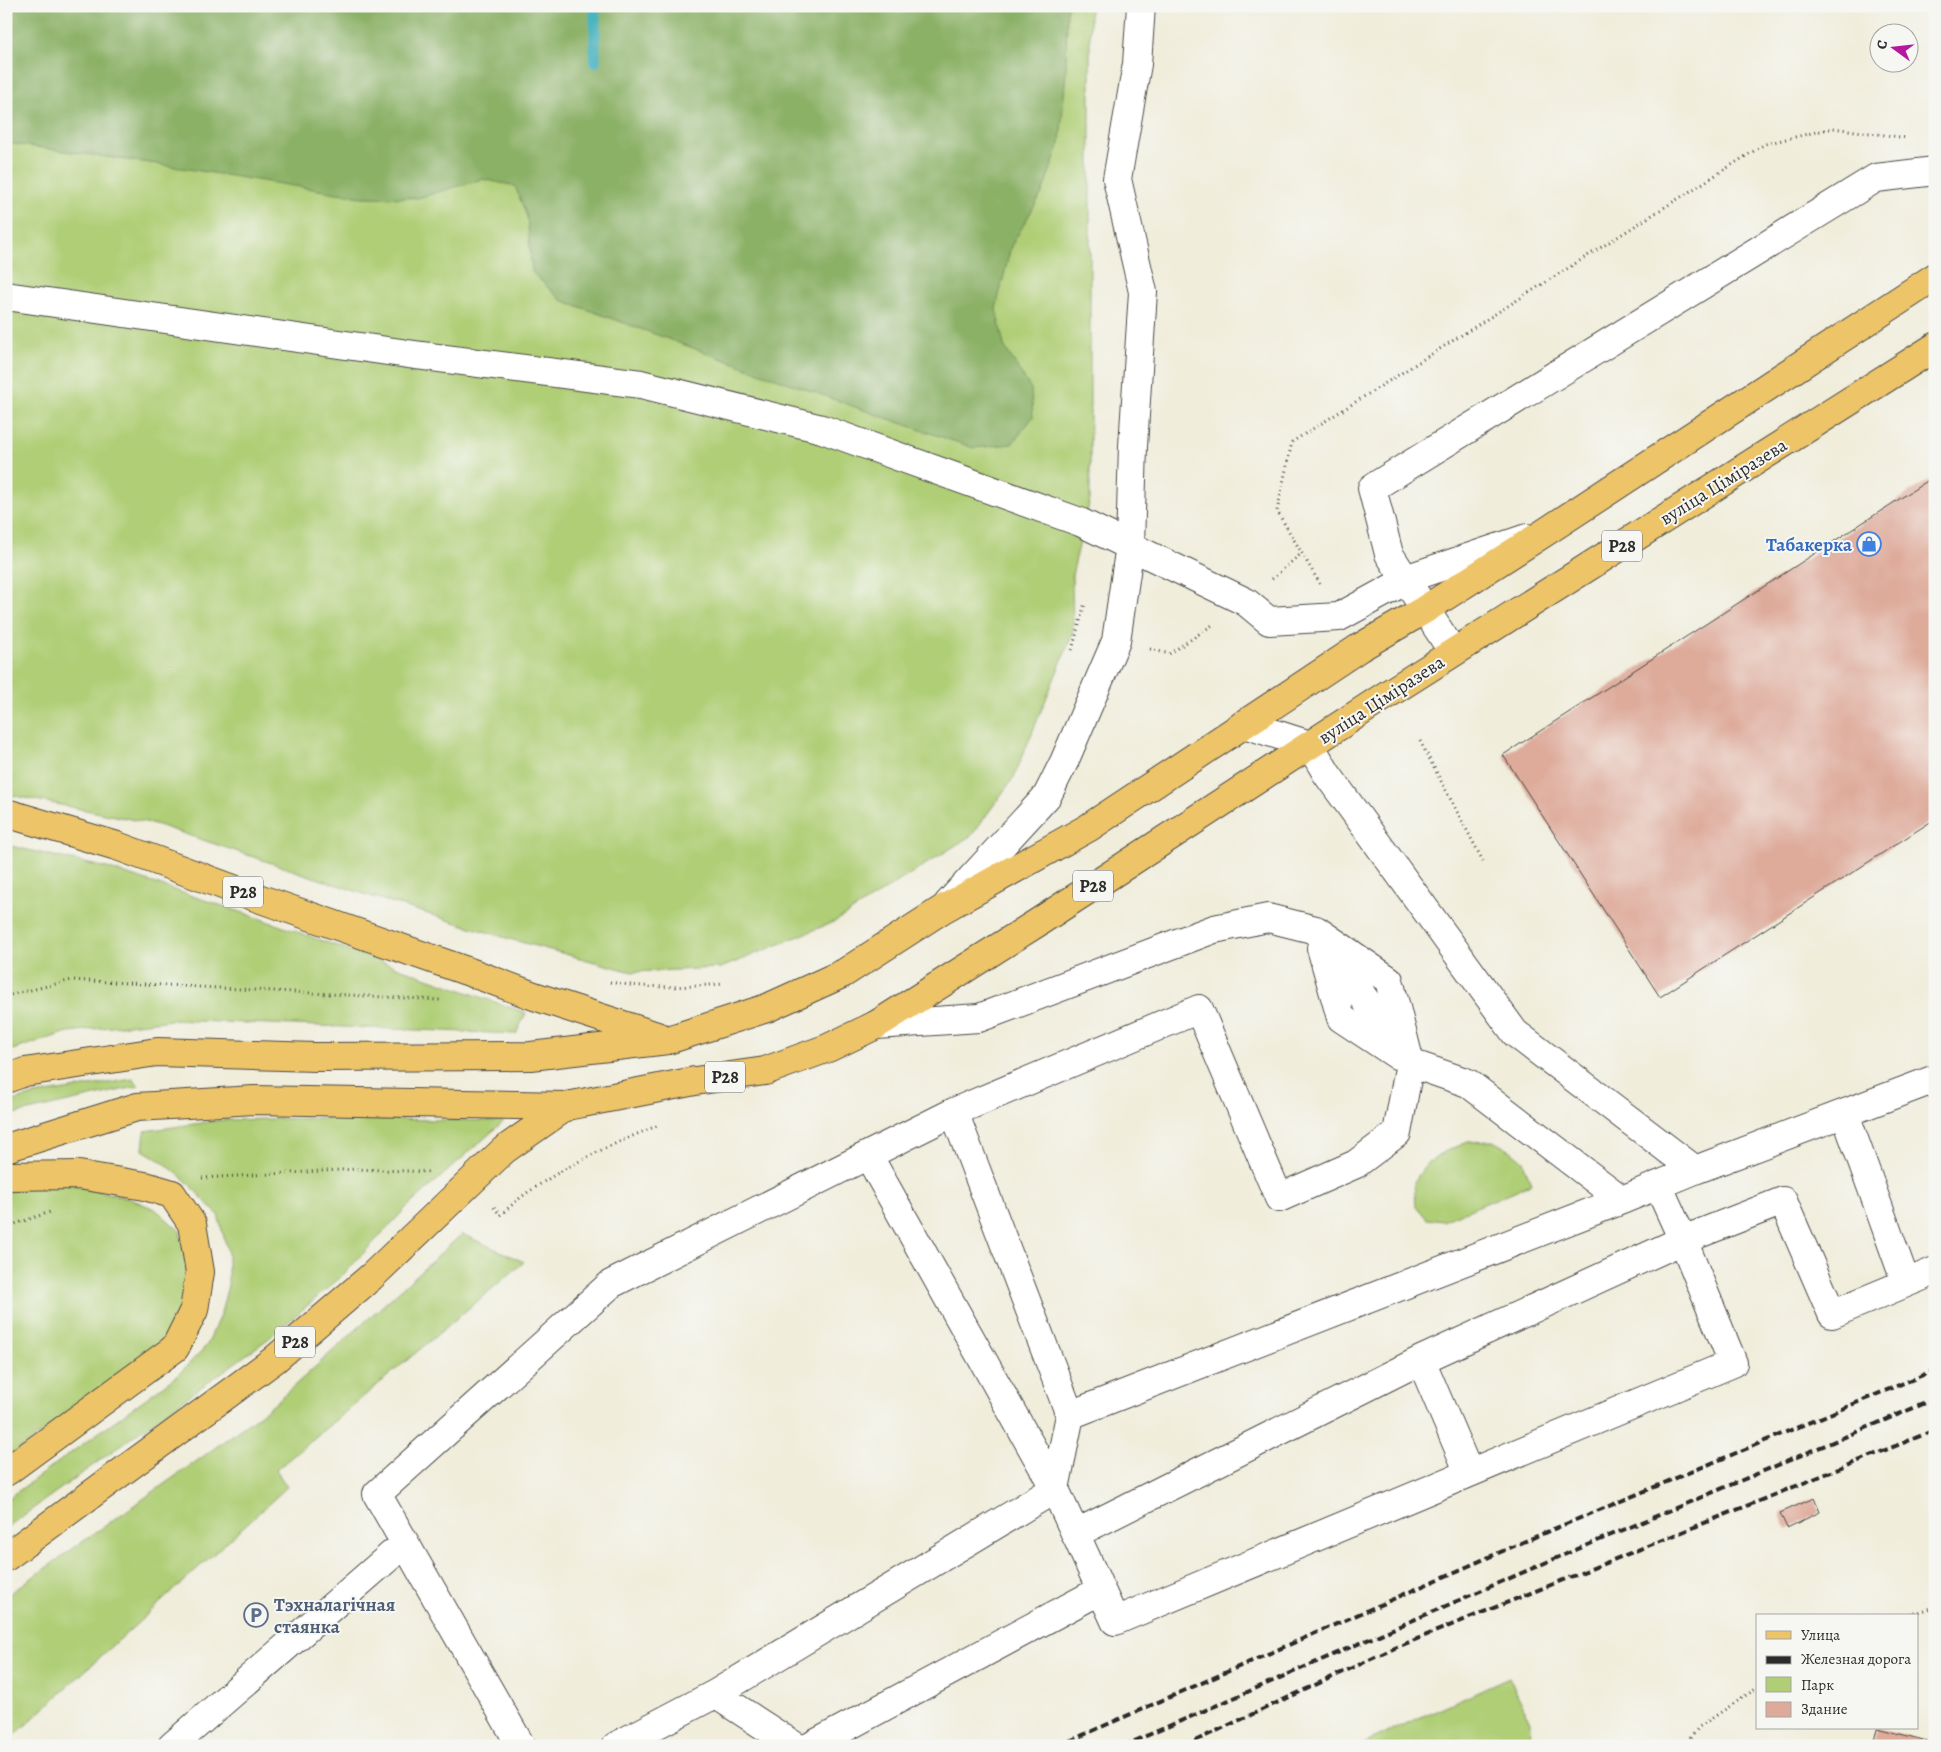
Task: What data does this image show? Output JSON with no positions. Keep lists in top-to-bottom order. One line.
{"streets":{"main road":["вуліца Ціміразева","Р28"]},"crossings":[["вуліца Ціміразева","Р28"]],"places":{"shop":["Табакерка"],"parking":["Тэхналагічная стаянка"]},"legend":["Улица","Железная дорога","Парк","Здание"],"north":"left"}
